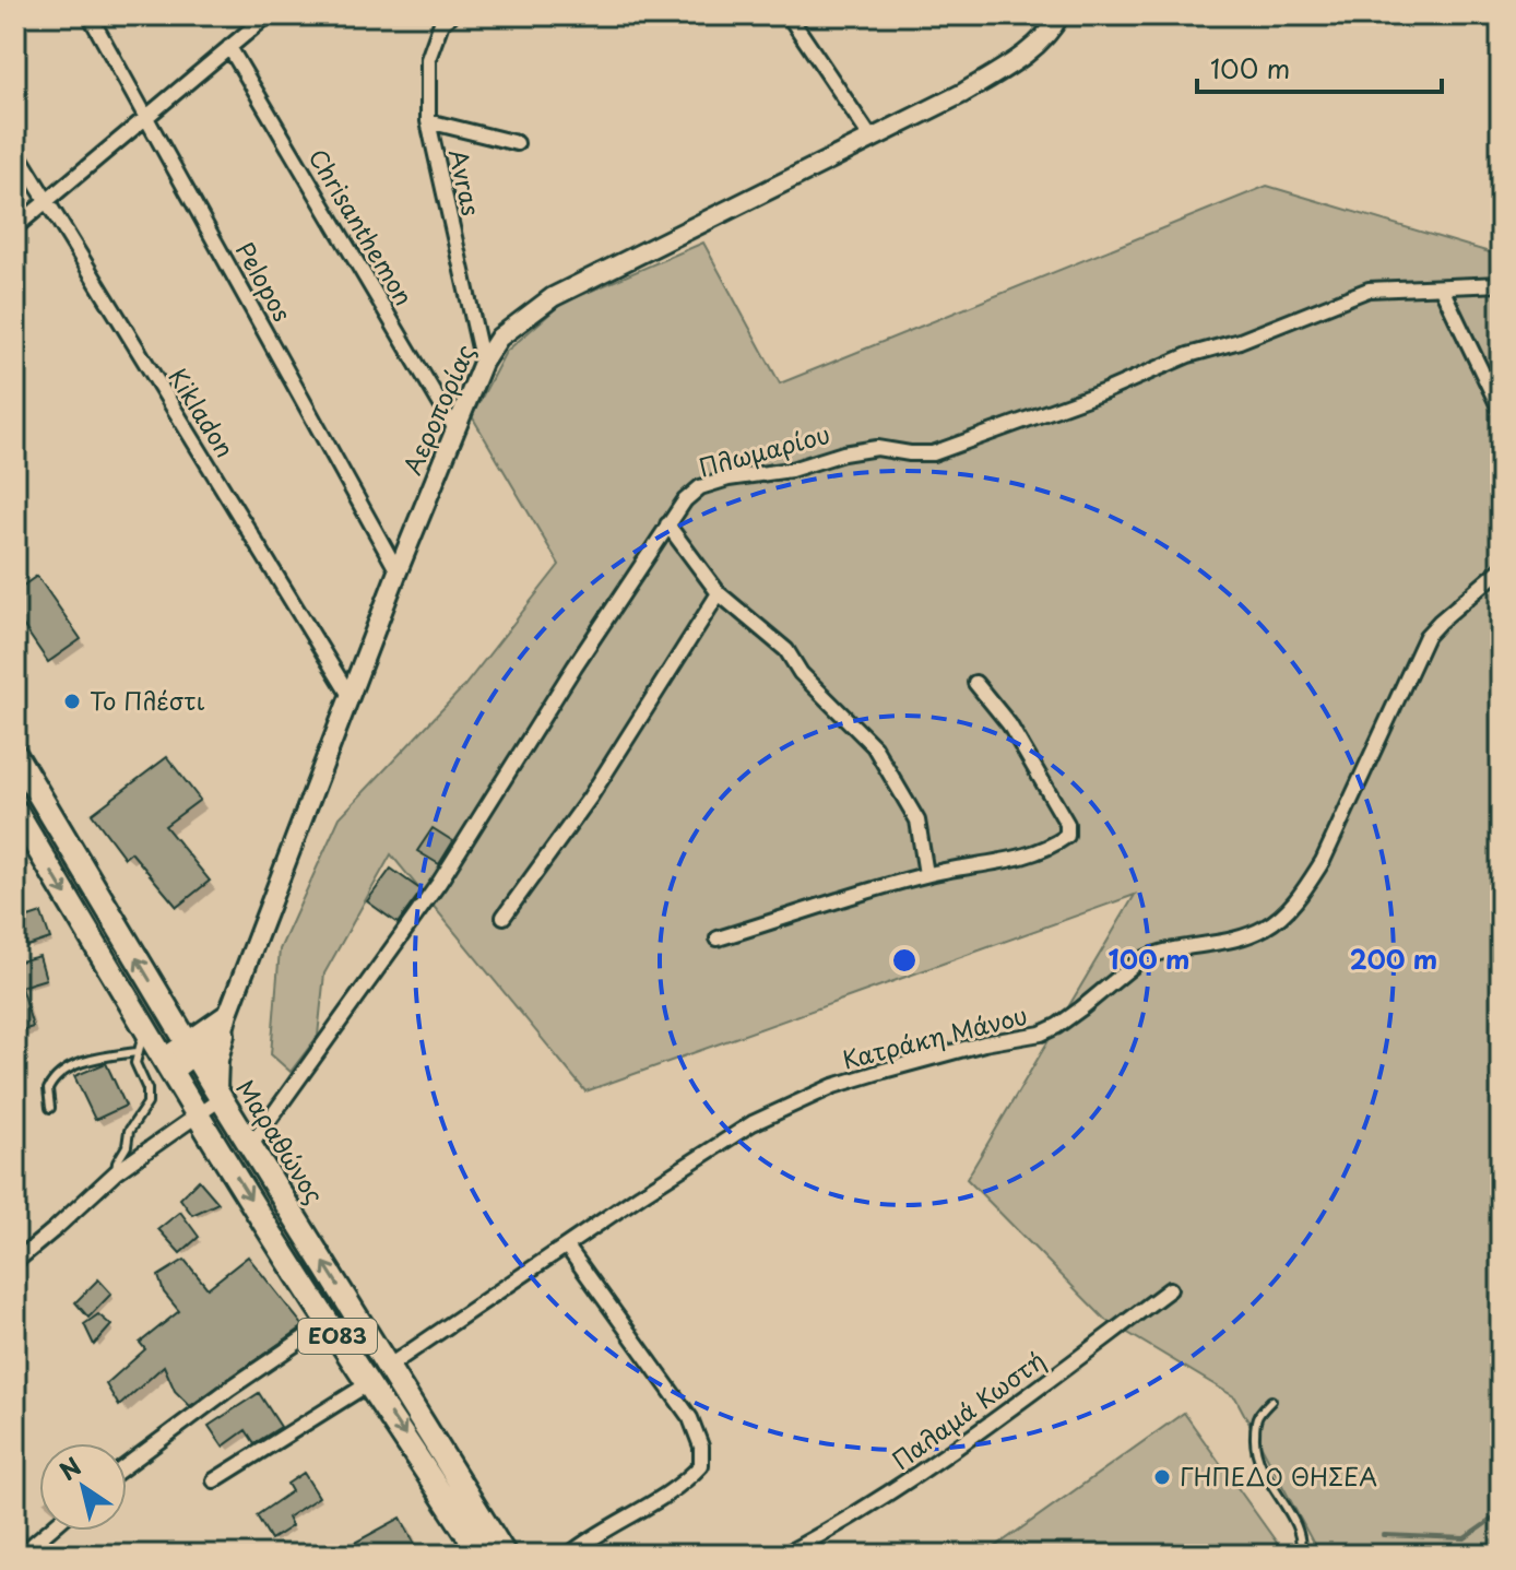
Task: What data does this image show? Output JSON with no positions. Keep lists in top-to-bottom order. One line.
{"streets":{"main road":["Μαραθώνος","ΕΟ83"],"street":["Avras","Chrisanthemon","Pelopos","Αεροπορίας","Kikladon","Πλωμαρίου","Κατράκη Μάνου","Παλαμά Κωστή"]},"crossings":[["Avras","Αεροπορίας"],["Chrisanthemon","Αεροπορίας"],["Pelopos","Αεροπορίας"],["Αεροπορίας","Kikladon"],["Πλωμαρίου","Μαραθώνος"],["Κατράκη Μάνου","Μαραθώνος"]],"places":["Το Πλέστι","ΓΗΠΕΔΟ ΘΗΣΕΑ"],"scale_bar":"100 m","north":"top left","rings":["100 m","200 m"]}
